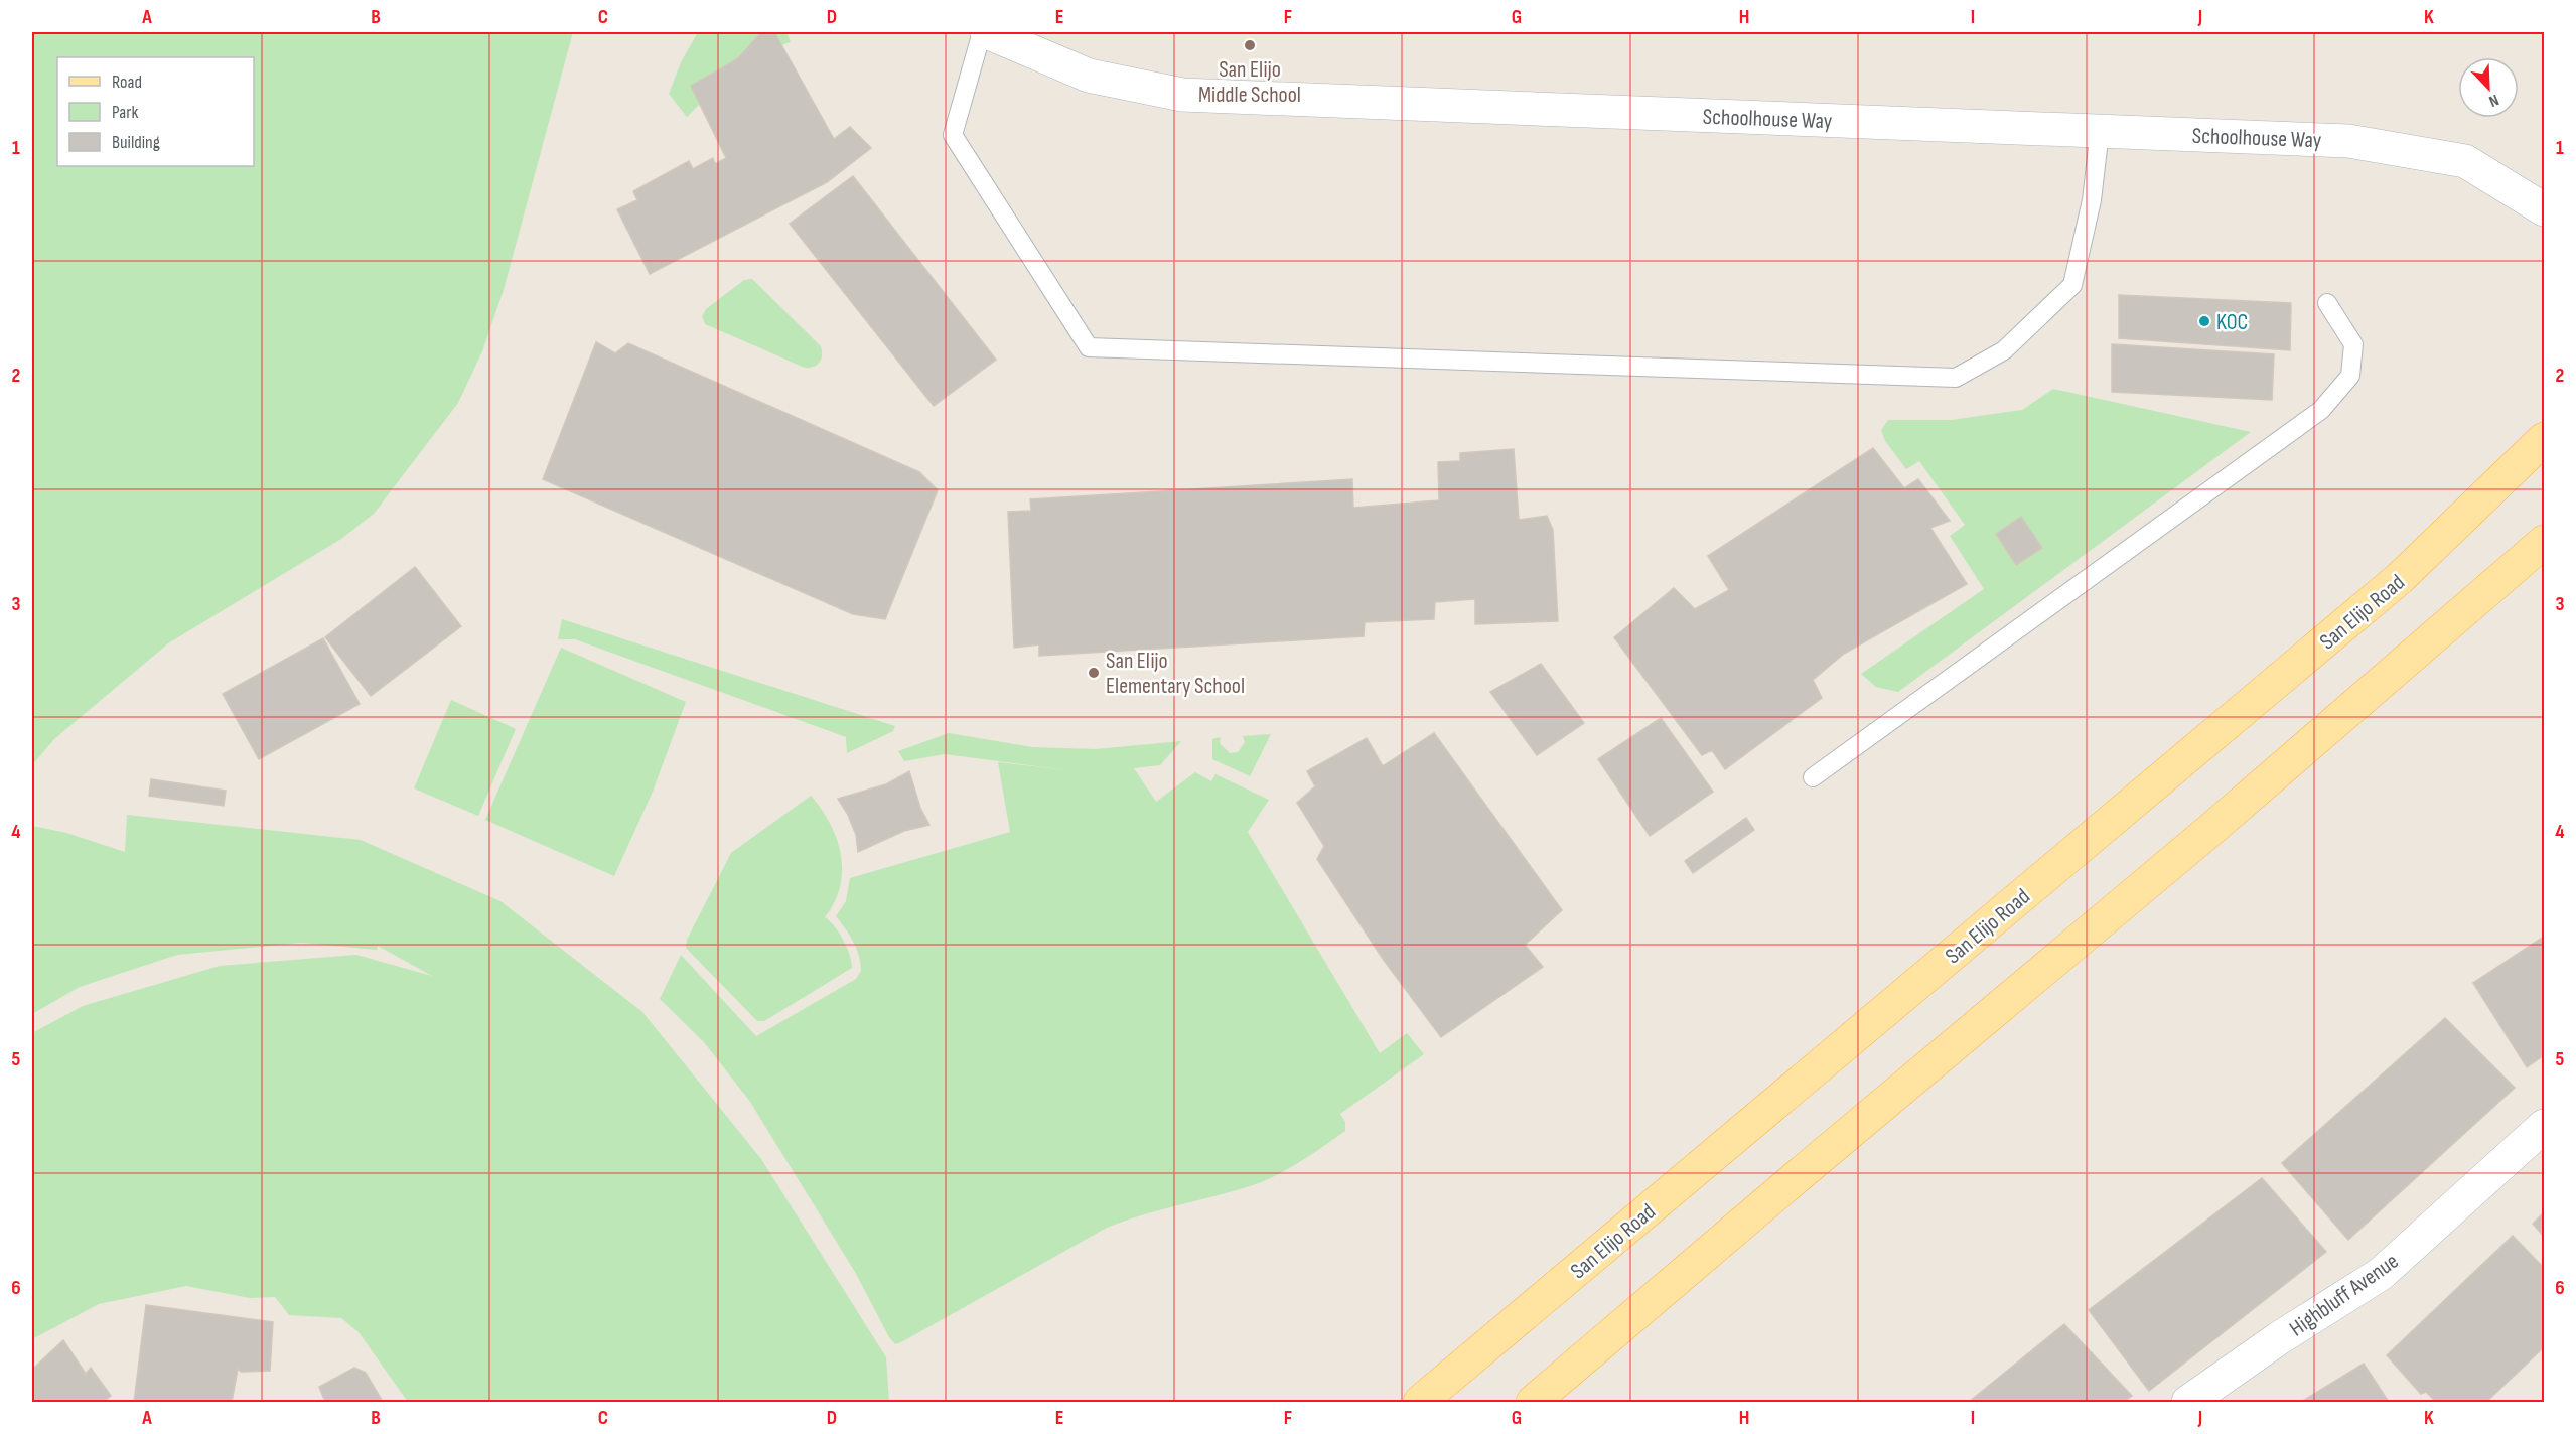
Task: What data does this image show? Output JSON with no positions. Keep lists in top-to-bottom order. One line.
{"streets":{"main road":["San Elijo Road"],"street":["Schoolhouse Way","Highbluff Avenue"]},"places":["San Elijo Middle School","KOC","San Elijo Elementary School"],"legend":["Road","Park","Building"],"north":"bottom right","grid":{"columns":["A","B","C","D","E","F","G","H","I","J","K"],"rows":["1","2","3","4","5","6"]}}
